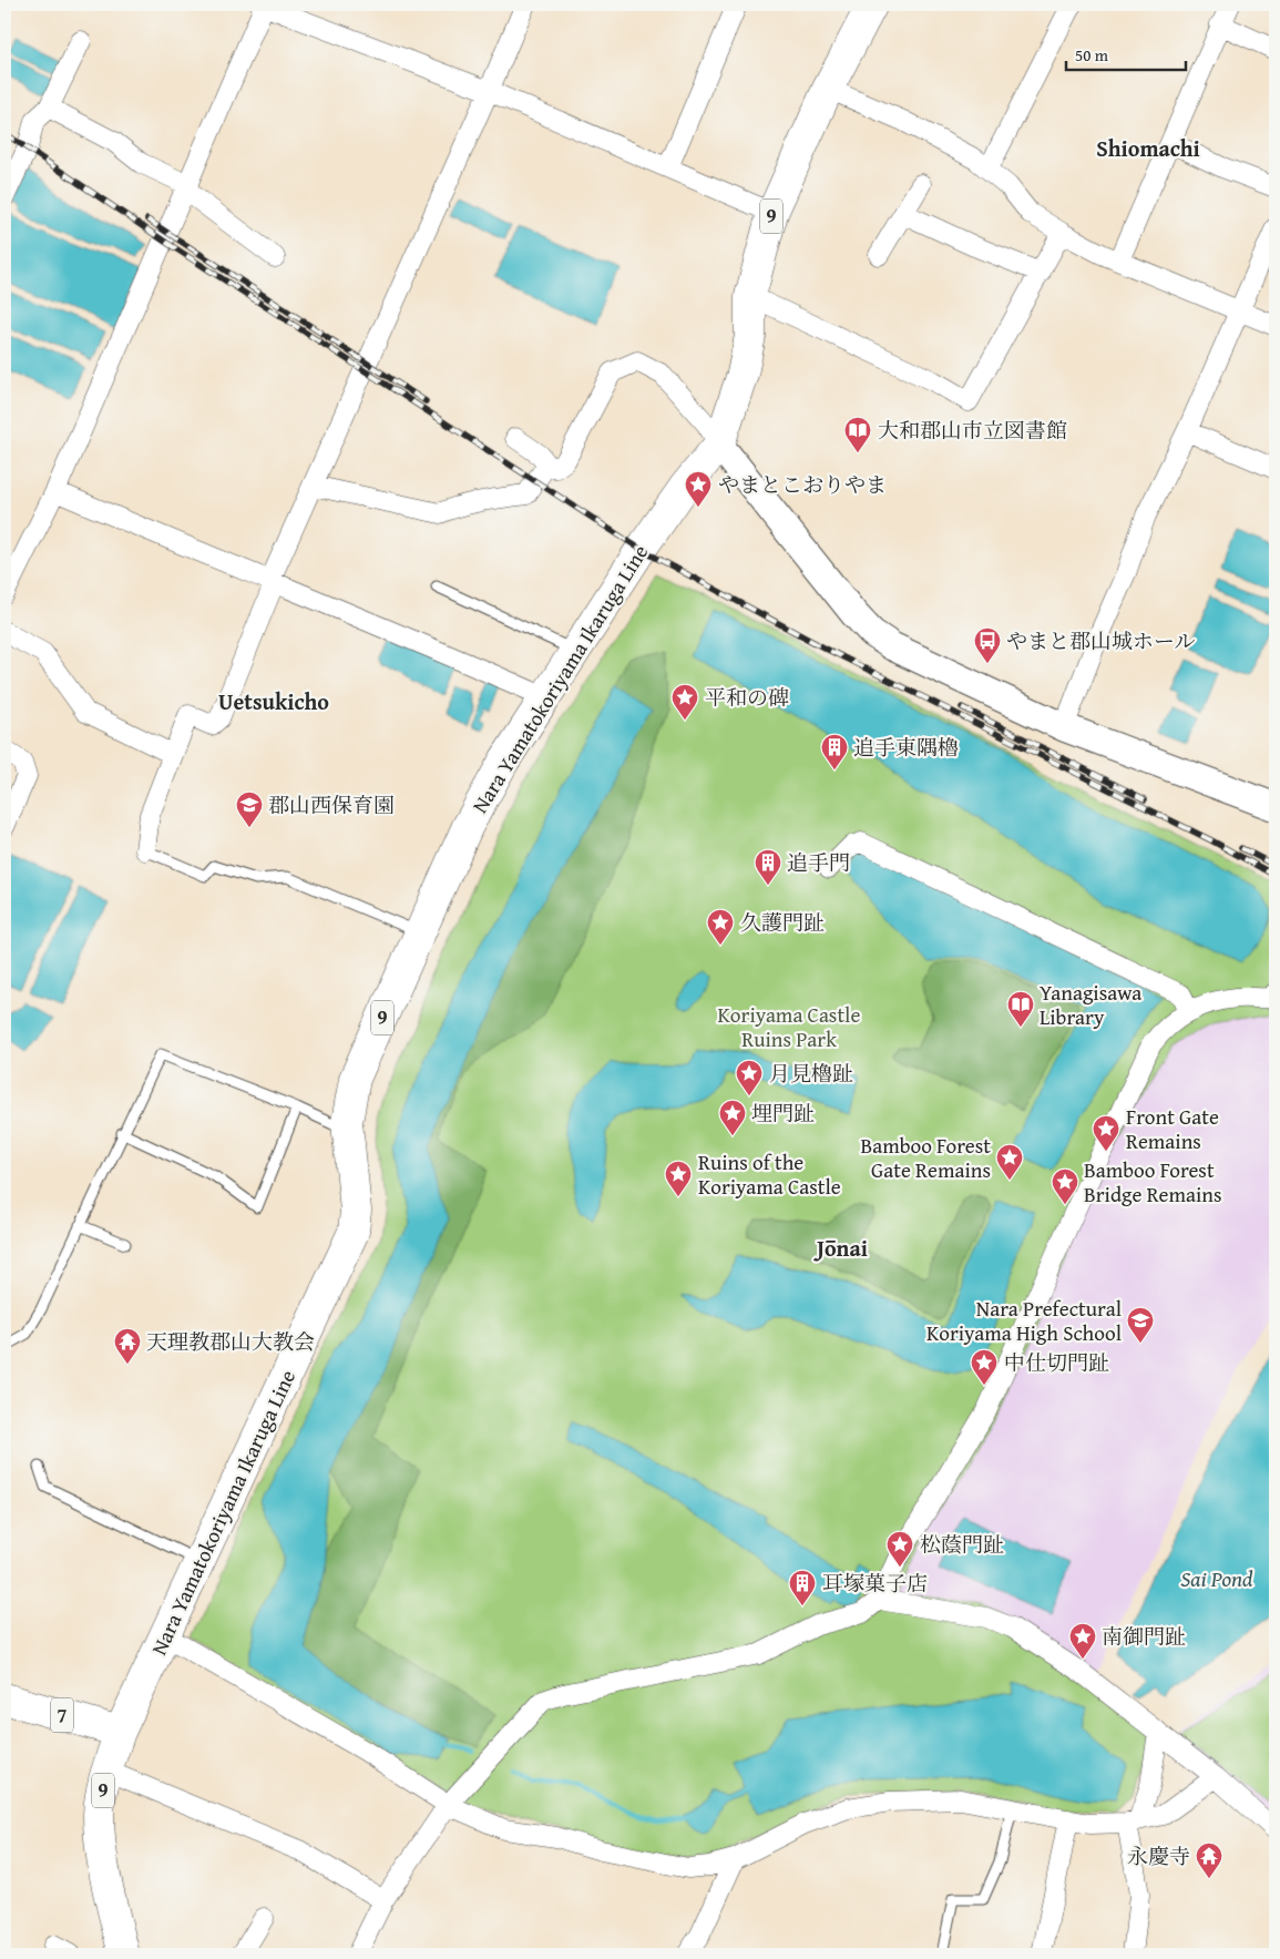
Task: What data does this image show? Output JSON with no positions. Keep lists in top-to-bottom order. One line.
{"streets":{"main road":["9","Nara Yamatokoriyama Ikaruga Line","7"]},"crossings":[["Nara Yamatokoriyama Ikaruga Line","7"]],"districts":["Shiomachi","Uetsukicho","Jōnai"],"water":["Sai Pond"],"parks":["Koriyama Castle Ruins Park"],"places":{"library":["大和郡山市立図書館","Yanagisawa Library"],"place":["やまとこおりやま","平和の碑","久護門趾","月見櫓趾","埋門趾","Front Gate Remains","Bamboo Forest Gate Remains","Ruins of the Koriyama Castle","Bamboo Forest Bridge Remains","中仕切門趾","松蔭門趾","南御門趾"],"bus stop":["やまと郡山城ホール"],"building":["追手東隅櫓","追手門","耳塚菓子店"],"school or university":["郡山西保育園","Nara Prefectural Koriyama High School"],"temple":["天理教郡山大教会","永慶寺"]},"scale_bar":"50 m"}
